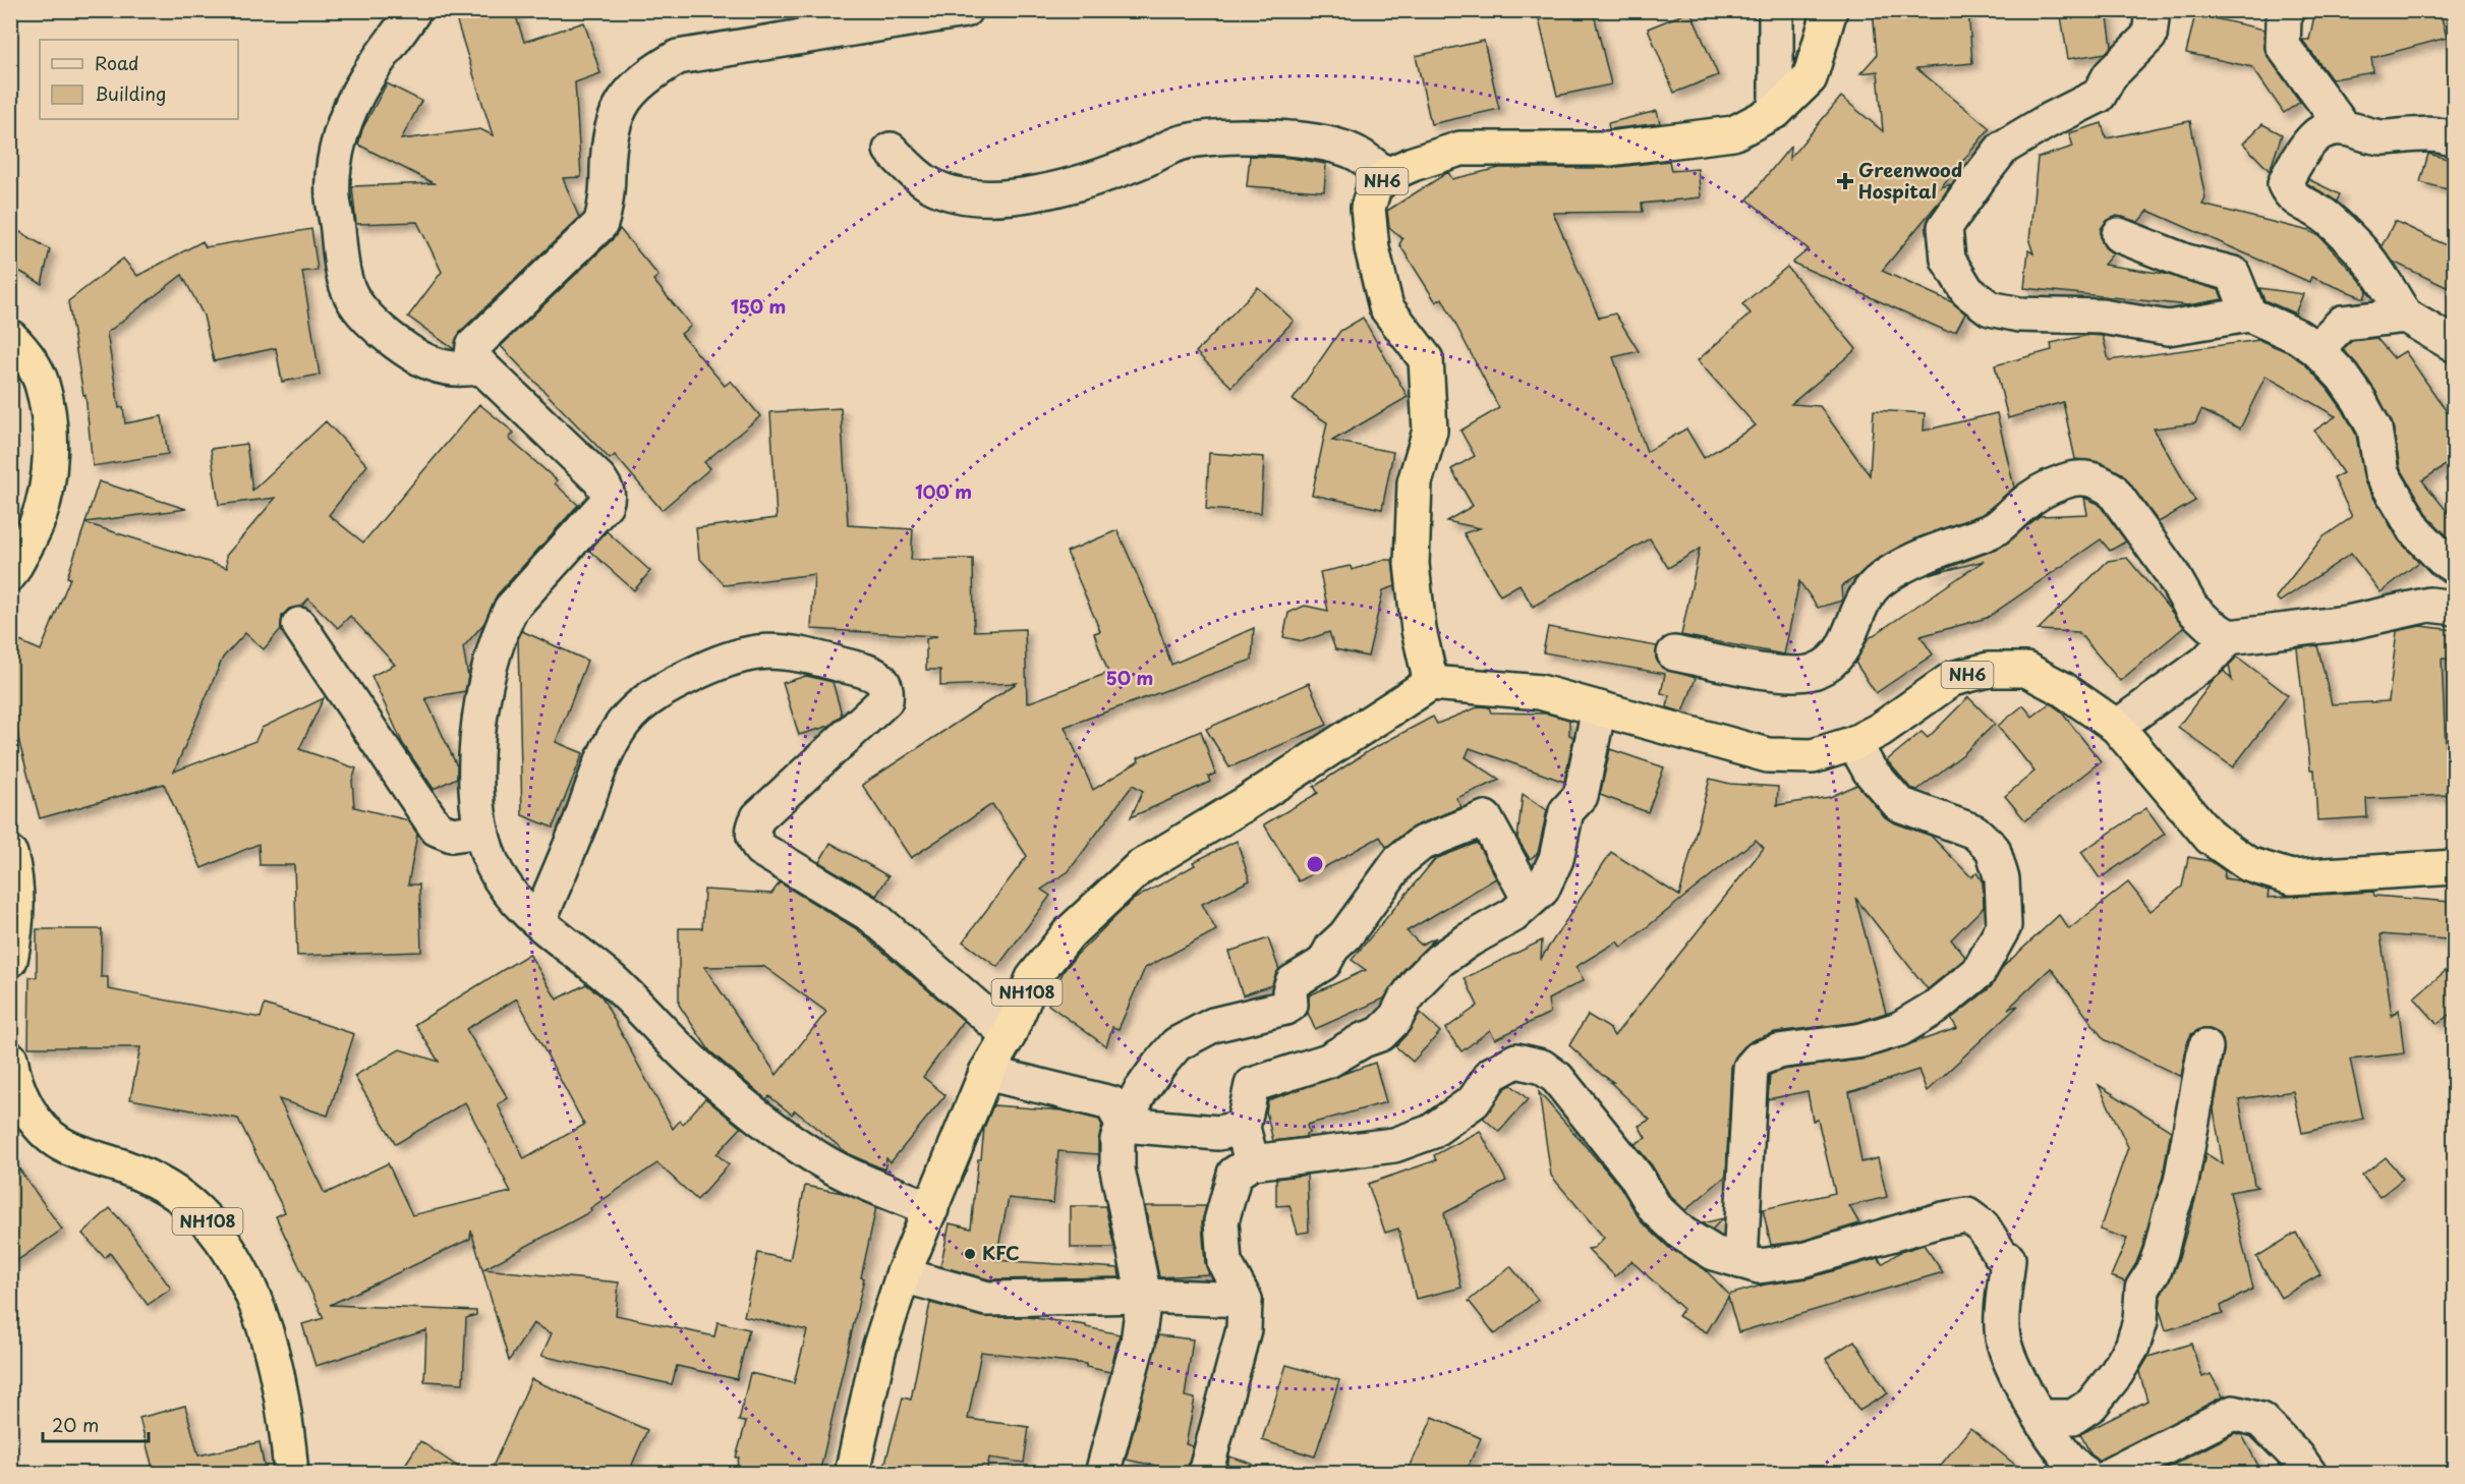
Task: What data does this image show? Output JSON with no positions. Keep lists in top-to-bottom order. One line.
{"streets":{"highway":["NH6","NH108"]},"crossings":[["NH6","NH108"]],"places":{"health":["Greenwood Hospital"],"other":["KFC"]},"legend":["Road","Building"],"scale_bar":"20 m","rings":["150 m","100 m","50 m"]}
